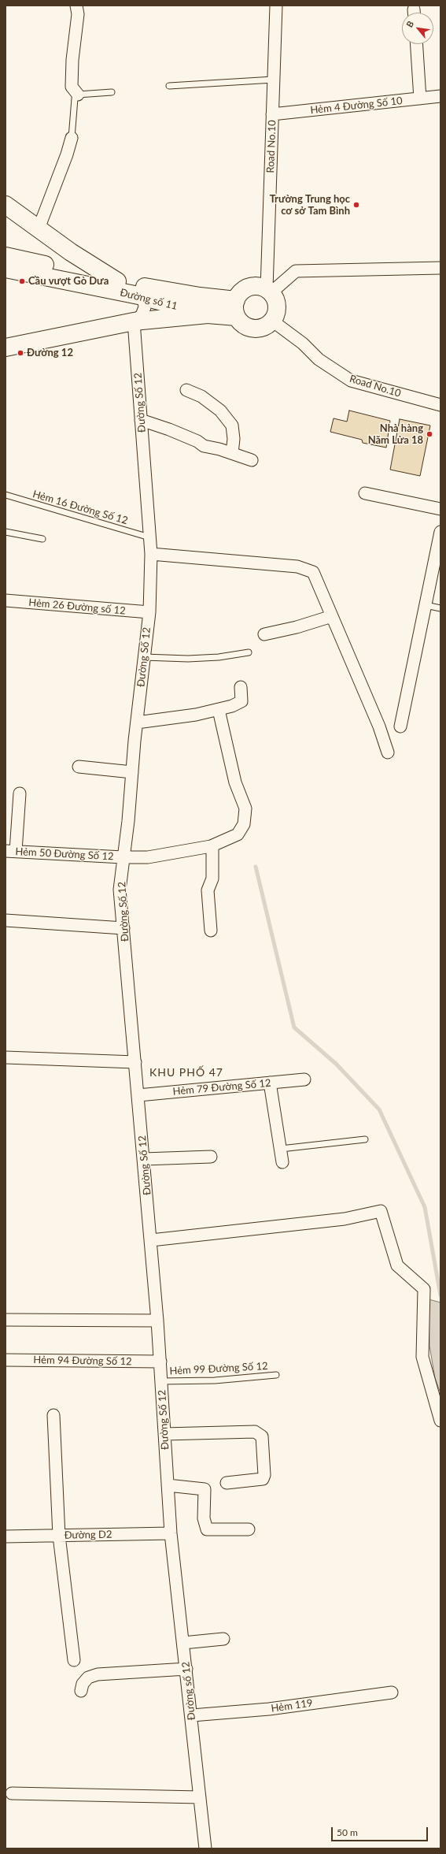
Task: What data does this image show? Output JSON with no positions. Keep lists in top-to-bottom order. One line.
{"streets":{"main road":["Đường số 11"],"street":["Hẻm 4 Đường Số 10","Road No.10","Đường Số 12","Hẻm 26 Đường số 12","Hẻm 50 Đường Số 12","Hẻm 79 Đường Số 12","Hẻm 94 Đường Số 12","Đường D2","Đường số 12","Hẻm 119"],"lane":["Hẻm 16 Đường Số 12","Hẻm 99 Đường Số 12"]},"crossings":[["Hẻm 4 Đường Số 10","Road No.10"],["Road No.10","Đường số 11"],["Đường Số 12","Hẻm 16 Đường Số 12"],["Đường Số 12","Hẻm 26 Đường số 12"],["Đường Số 12","Hẻm 50 Đường Số 12"],["Đường Số 12","Hẻm 79 Đường Số 12"],["Đường Số 12","Hẻm 94 Đường Số 12"],["Đường Số 12","Hẻm 99 Đường Số 12"],["Đường Số 12","Đường D2"],["Đường Số 12","Đường số 12"],["Đường D2","Đường số 12"],["Đường số 12","Hẻm 119"]],"districts":["KHU PHỐ 47"],"places":["Trường Trung học cơ sở Tam Bình","Cầu vượt Gò Dưa","Đường 12","Nhà hàng Năm Lửa 18"],"scale_bar":"50 m","north":"top left"}
